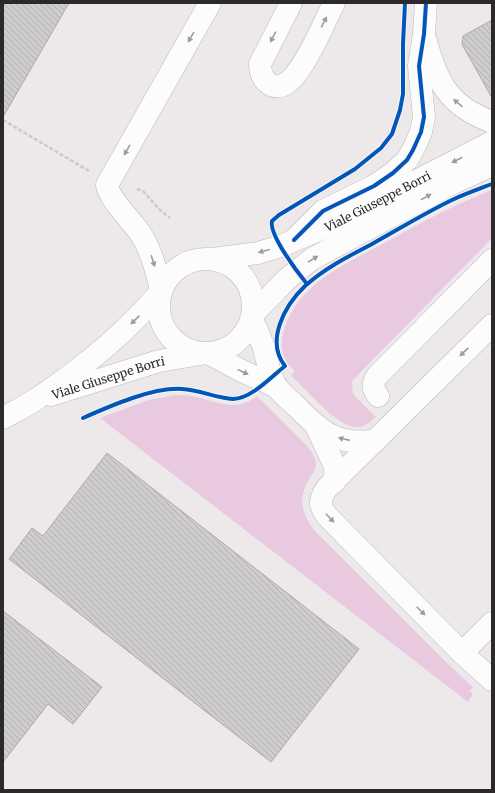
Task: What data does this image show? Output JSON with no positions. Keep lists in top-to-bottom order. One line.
{"streets":{"main road":["Viale Giuseppe Borri"]}}
